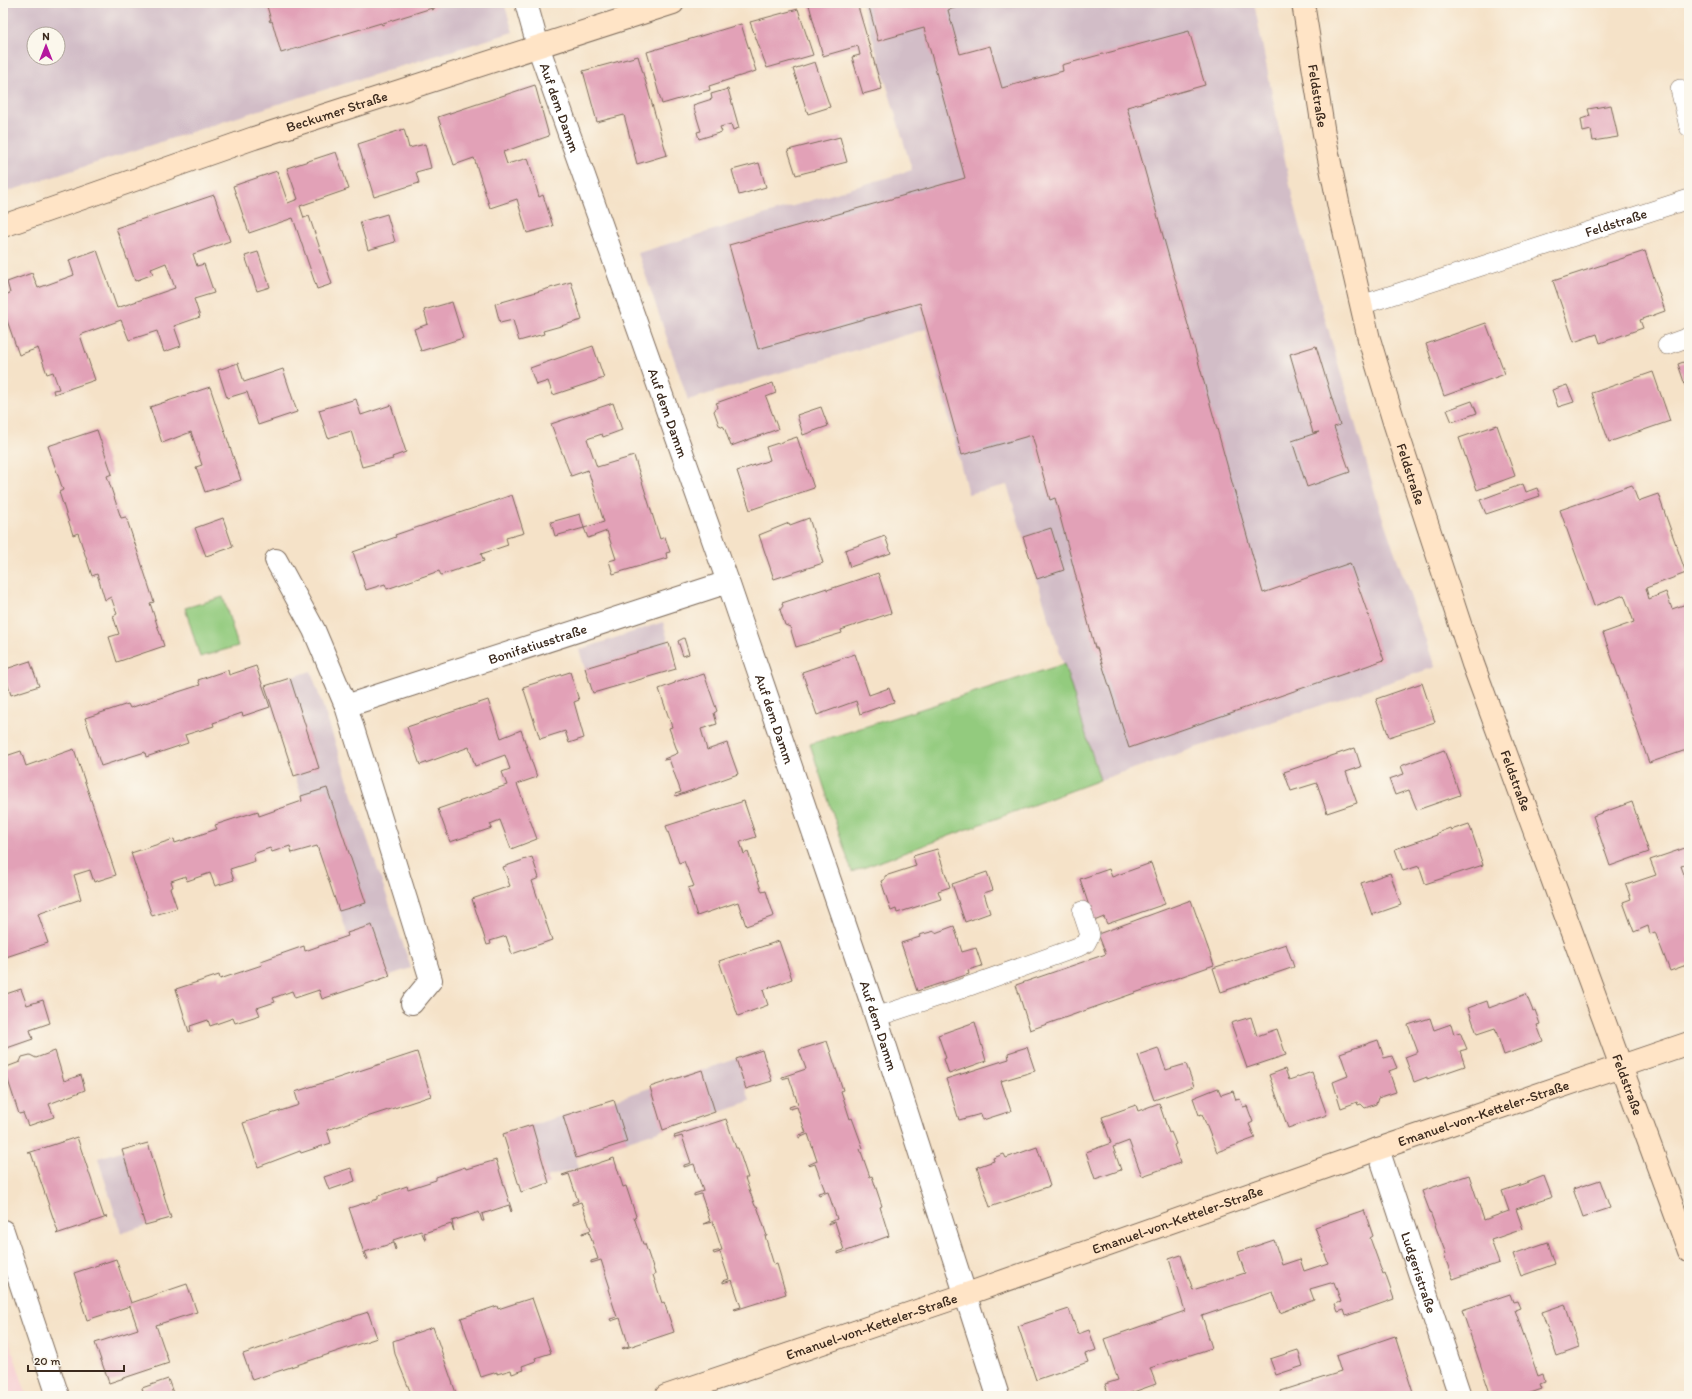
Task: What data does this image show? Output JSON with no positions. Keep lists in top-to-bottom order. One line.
{"streets":{"main road":["Feldstraße","Beckumer Straße","Emanuel-von-Ketteler-Straße"],"street":["Auf dem Damm","Bonifatiusstraße","Ludgeristraße"]},"crossings":[["Feldstraße","Emanuel-von-Ketteler-Straße"],["Auf dem Damm","Beckumer Straße"],["Auf dem Damm","Bonifatiusstraße"],["Auf dem Damm","Emanuel-von-Ketteler-Straße"],["Emanuel-von-Ketteler-Straße","Ludgeristraße"]],"scale_bar":"20 m","north":"top"}
